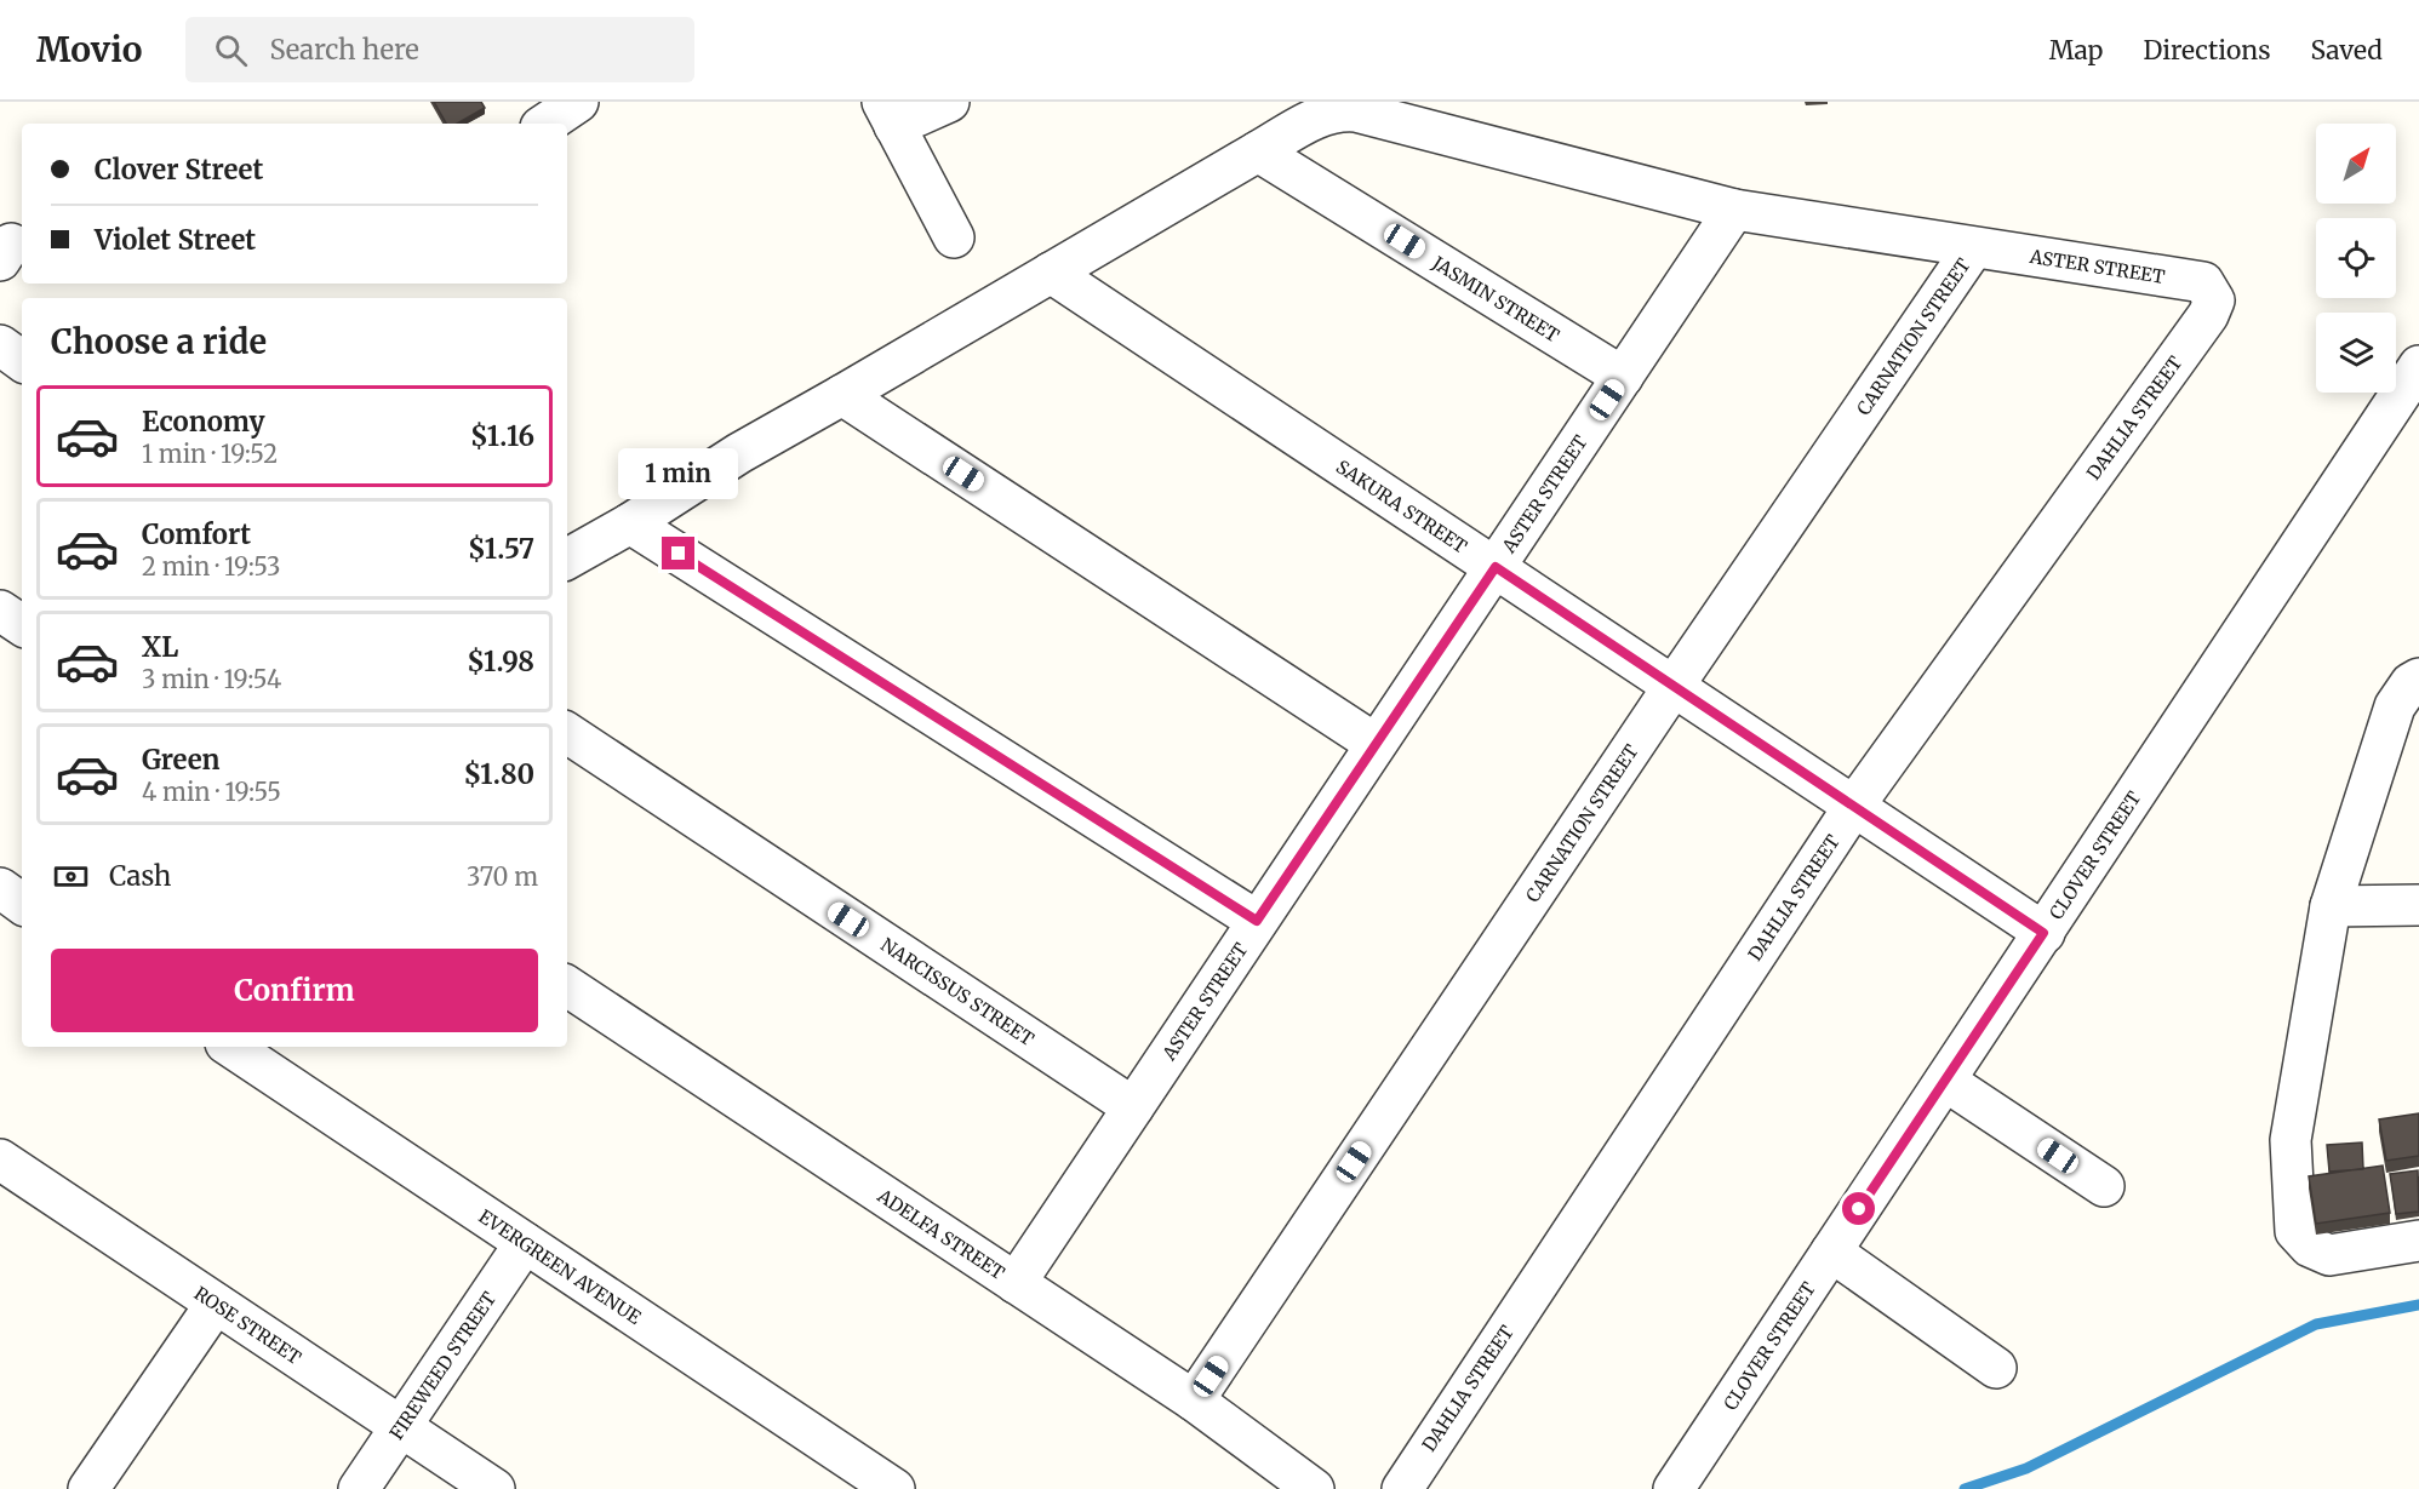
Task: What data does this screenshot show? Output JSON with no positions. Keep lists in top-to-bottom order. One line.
{"streets":{"street":["ASTER STREET","JASMIN STREET","CARNATION STREET","DAHLIA STREET","SAKURA STREET","CLOVER STREET","NARCISSUS STREET","ADELFA STREET","EVERGREEN AVENUE","ROSE STREET","FIREWEED STREET"]},"crossings":[["ASTER STREET","JASMIN STREET"],["ASTER STREET","CARNATION STREET"],["ASTER STREET","DAHLIA STREET"],["ASTER STREET","SAKURA STREET"],["ASTER STREET","NARCISSUS STREET"],["ASTER STREET","ADELFA STREET"],["CARNATION STREET","SAKURA STREET"],["CARNATION STREET","ADELFA STREET"],["DAHLIA STREET","SAKURA STREET"],["SAKURA STREET","CLOVER STREET"],["EVERGREEN AVENUE","FIREWEED STREET"],["ROSE STREET","FIREWEED STREET"]],"north":"top right","page":{"header":"Movio","search":"Search here","nav":["Map","Directions","Saved"],"banner":["Clover Street","Violet Street"],"heading":"Choose a ride","list":[{"name":"Economy","note":"1 min · 19:52","value":"$1.16"},{"name":"Comfort","note":"2 min · 19:53","value":"$1.57"},{"name":"XL","note":"3 min · 19:54","value":"$1.98"},{"name":"Green","note":"4 min · 19:55","value":"$1.80"}],"bubble":"1 min","pay":["Cash","370 m"],"buttons":"Confirm"}}
